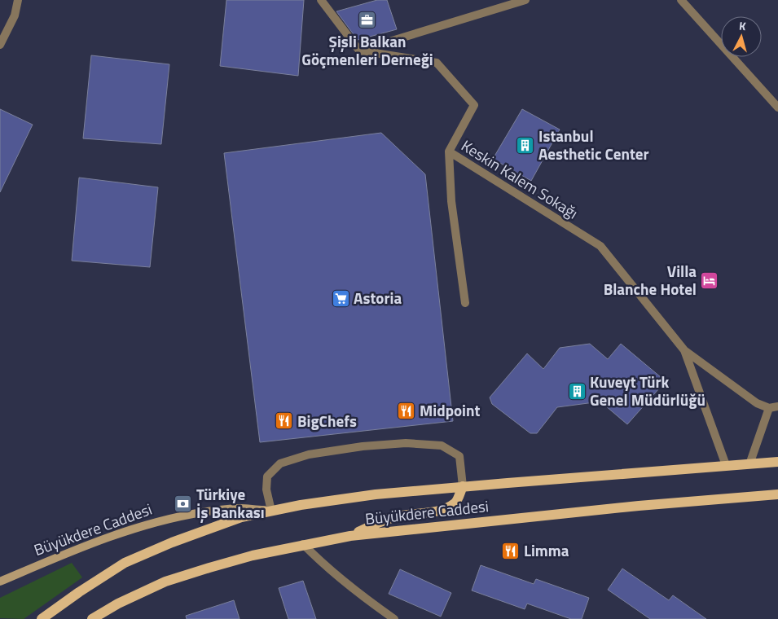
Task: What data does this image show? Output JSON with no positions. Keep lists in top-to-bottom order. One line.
{"streets":{"main road":["Büyükdere Caddesi"],"street":["Keskin Kalem Sokağı"]},"crossings":[["Keskin Kalem Sokağı","Büyükdere Caddesi"]],"places":{"office":["Şişli Balkan Göçmenleri Derneği"],"building":["Istanbul Aesthetic Center","Kuveyt Türk Genel Müdürlüğü"],"hotel":["Villa Blanche Hotel"],"supermarket":["Astoria"],"restaurant":["Midpoint","BigChefs","Limma"],"bank":["Türkiye İş Bankası"]},"north":"top"}
